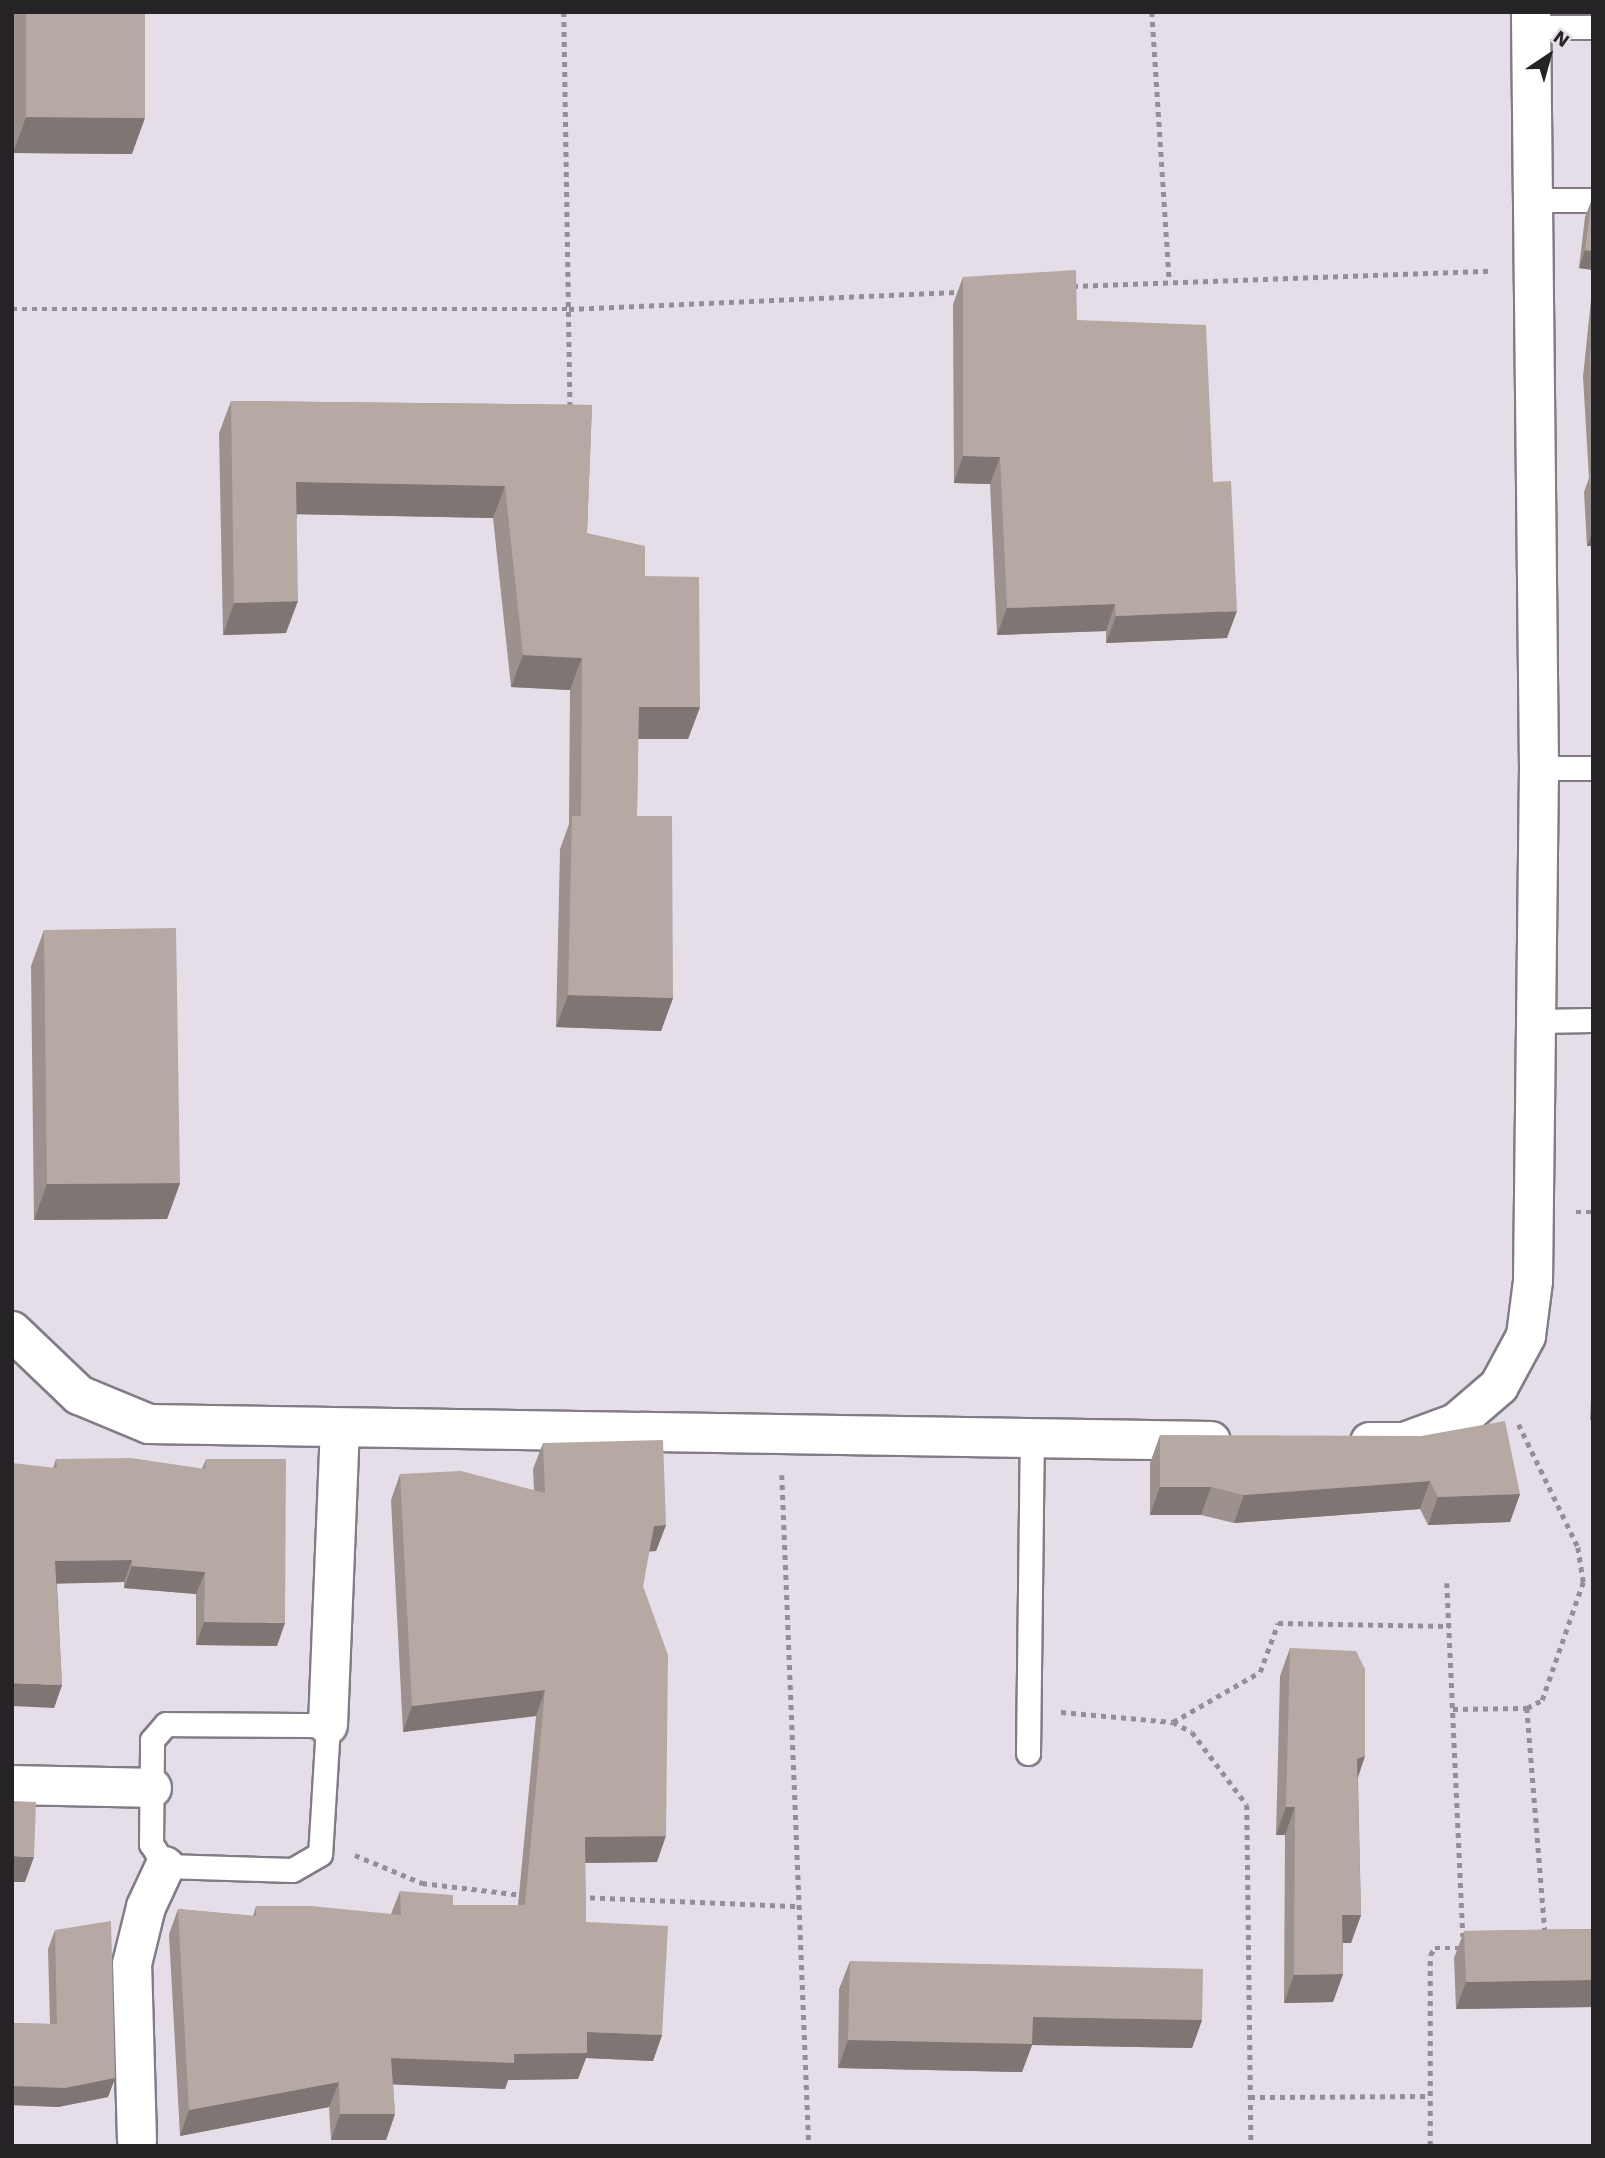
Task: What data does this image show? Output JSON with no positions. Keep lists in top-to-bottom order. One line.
{"north":"top right"}
